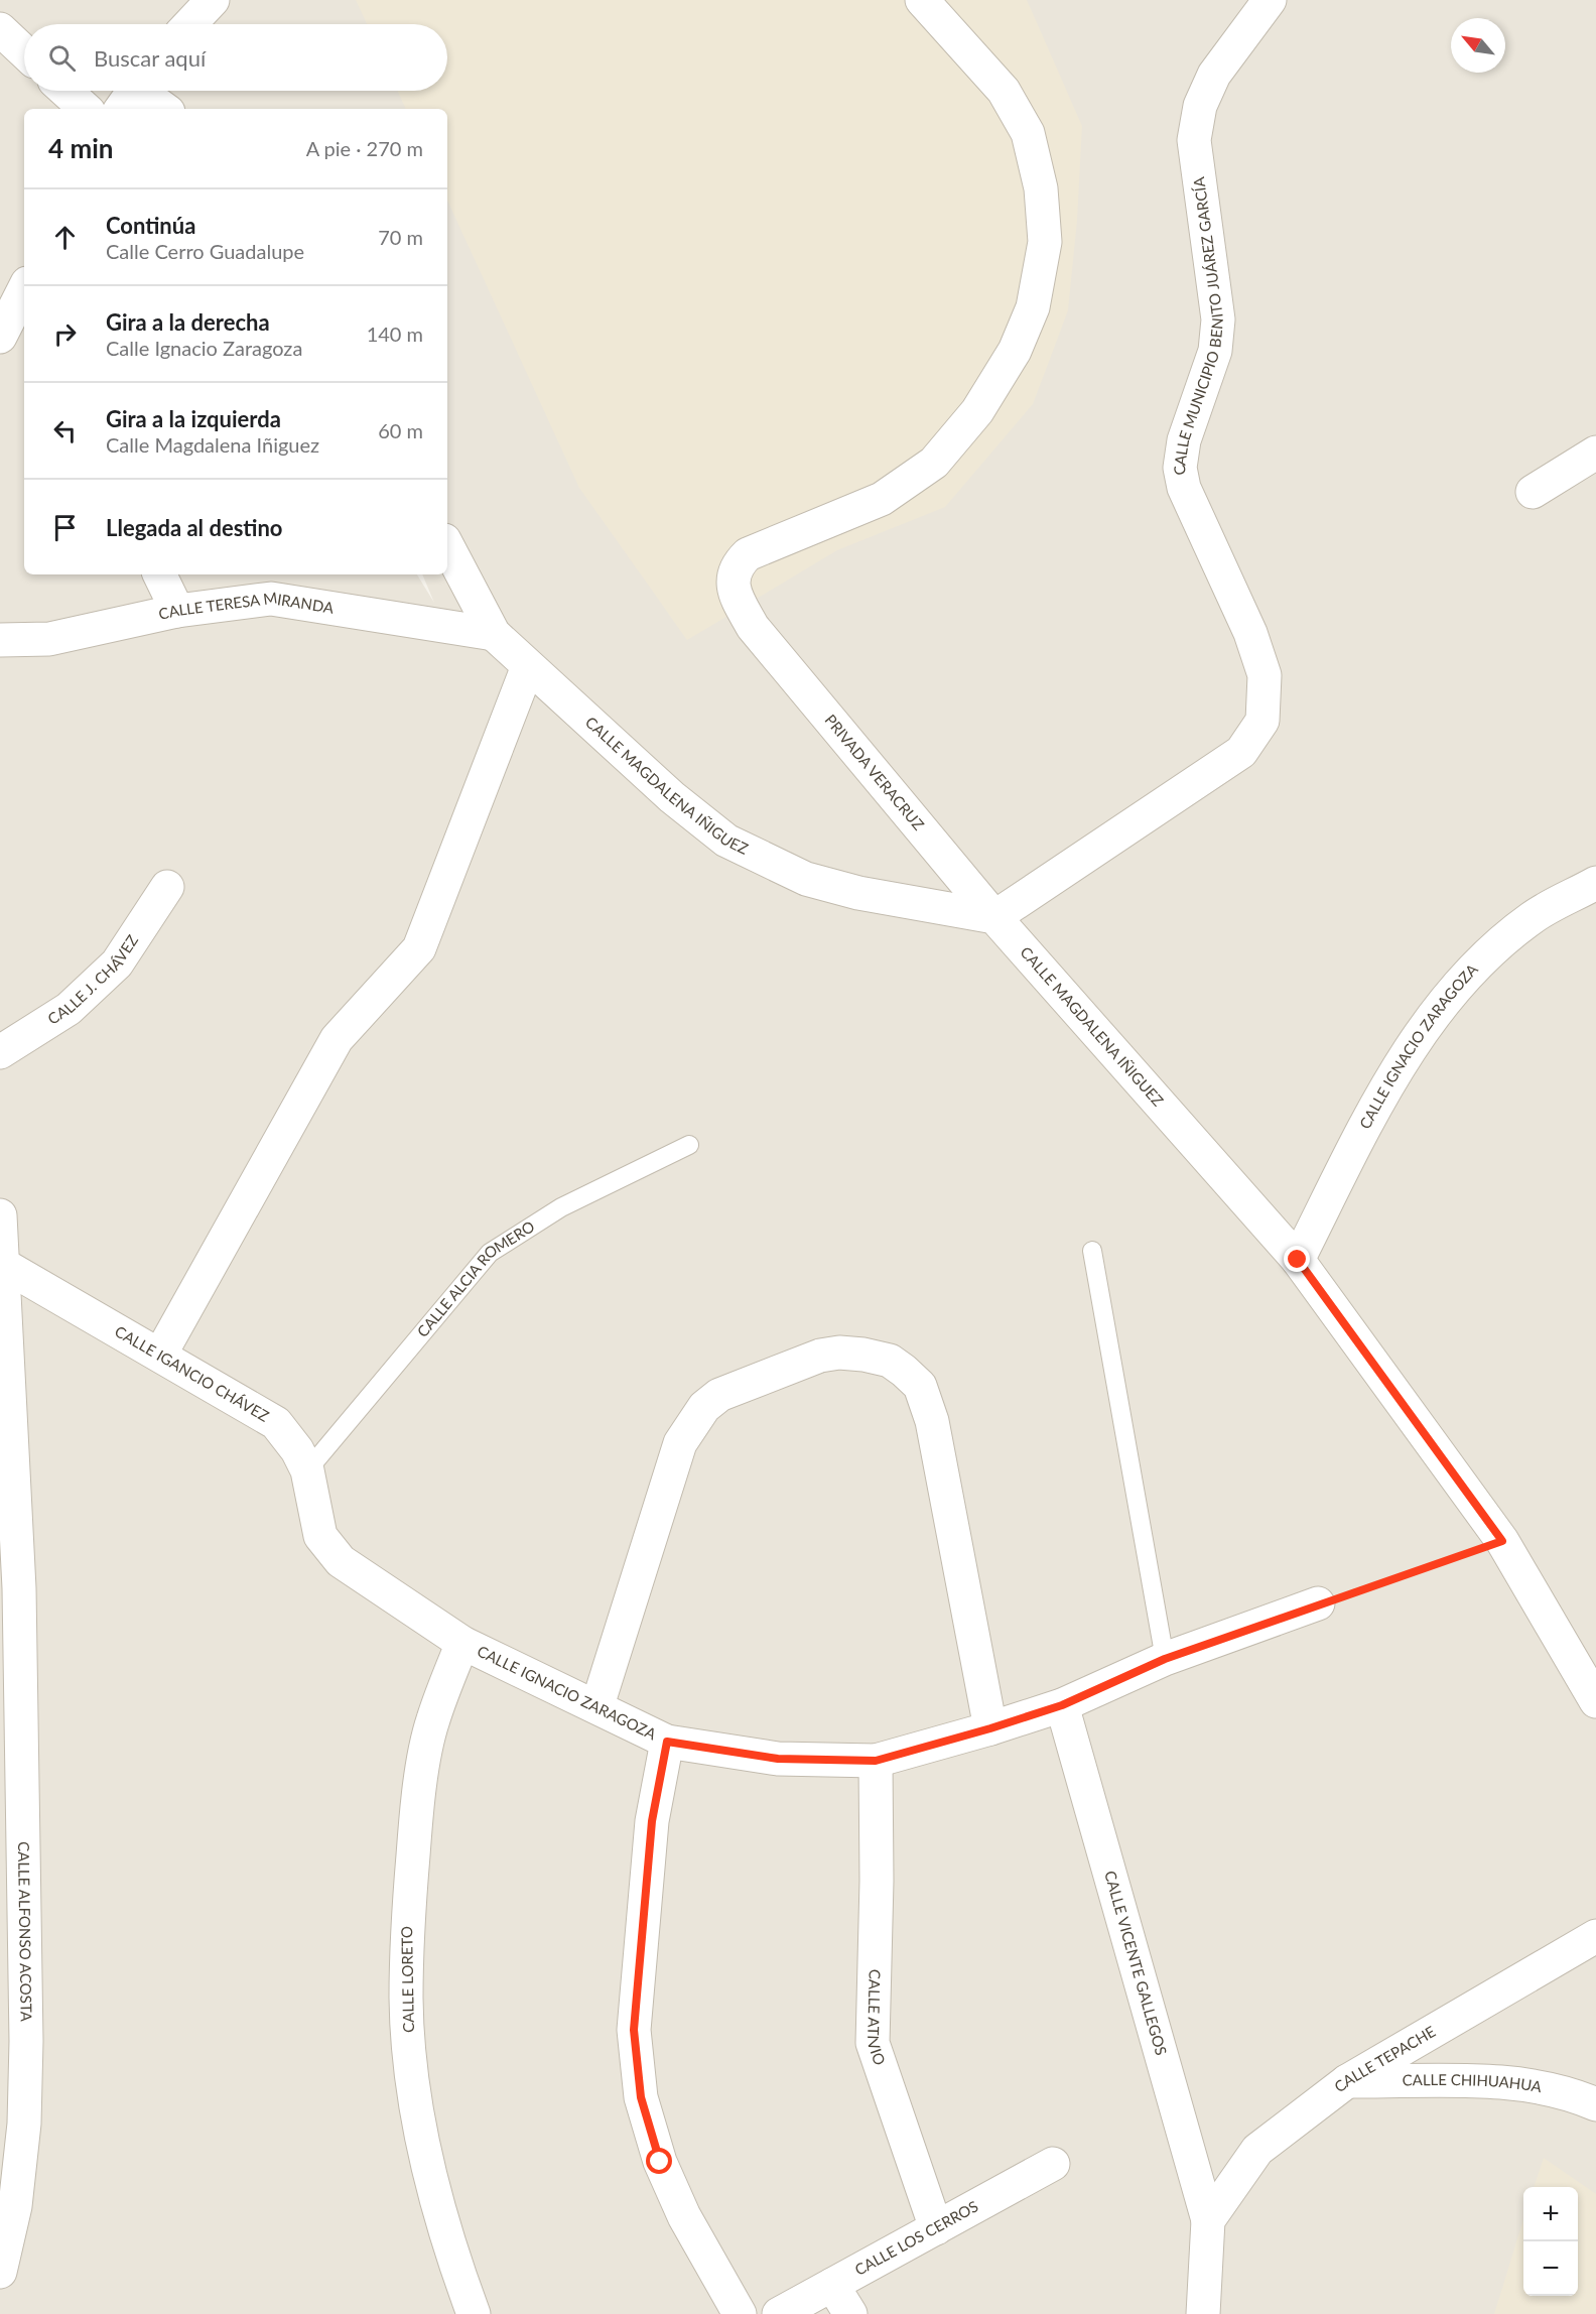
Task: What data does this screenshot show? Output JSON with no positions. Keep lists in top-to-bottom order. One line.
{"streets":{"street":["CALLE MUNICIPIO BENITO JUÁREZ GARCÍA","CALLE TERESA MIRANDA","PRIVADA VERACRUZ","CALLE MAGDALENA IÑIGUEZ","CALLE J. CHÁVEZ","CALLE IGNACIO ZARAGOZA","CALLE IGANCIO CHÁVEZ","CALLE ALFONSO ACOSTA","CALLE VICENTE GALLEGOS","CALLE LORETO","CALLE ATIVIO","CALLE TEPACHE","CALLE CHIHUAHUA","CALLE LOS CERROS"],"lane":["CALLE ALCIA ROMERO"]},"crossings":[["CALLE MUNICIPIO BENITO JUÁREZ GARCÍA","PRIVADA VERACRUZ"],["CALLE MUNICIPIO BENITO JUÁREZ GARCÍA","CALLE MAGDALENA IÑIGUEZ"],["CALLE TERESA MIRANDA","CALLE MAGDALENA IÑIGUEZ"],["PRIVADA VERACRUZ","CALLE MAGDALENA IÑIGUEZ"],["CALLE MAGDALENA IÑIGUEZ","CALLE IGNACIO ZARAGOZA"],["CALLE IGNACIO ZARAGOZA","CALLE IGANCIO CHÁVEZ"],["CALLE IGNACIO ZARAGOZA","CALLE VICENTE GALLEGOS"],["CALLE IGNACIO ZARAGOZA","CALLE LORETO"],["CALLE IGNACIO ZARAGOZA","CALLE ATIVIO"],["CALLE ALCIA ROMERO","CALLE IGANCIO CHÁVEZ"],["CALLE IGANCIO CHÁVEZ","CALLE ALFONSO ACOSTA"],["CALLE VICENTE GALLEGOS","CALLE TEPACHE"],["CALLE ATIVIO","CALLE LOS CERROS"],["CALLE TEPACHE","CALLE CHIHUAHUA"]],"north":"top left","page":{"search":"Buscar aquí","heading":["4 min","A pie · 270 m"],"list":[["Continúa","Calle Cerro Guadalupe","70 m"],["Gira a la derecha","Calle Ignacio Zaragoza","140 m"],["Gira a la izquierda","Calle Magdalena Iñiguez","60 m"],"Llegada al destino"],"map_buttons":["+","−"]}}
